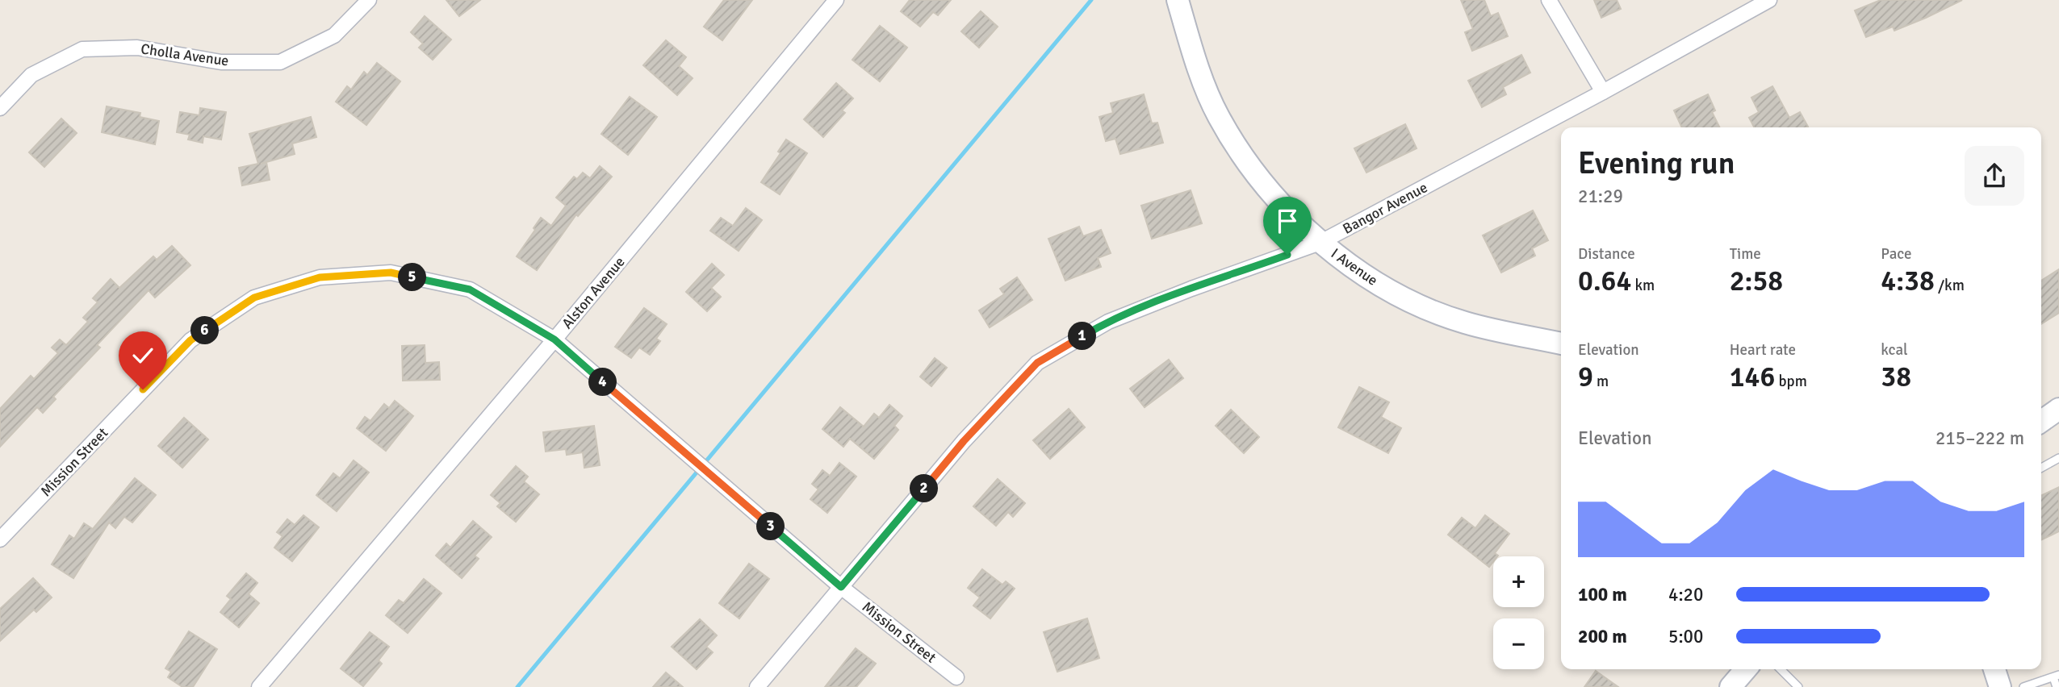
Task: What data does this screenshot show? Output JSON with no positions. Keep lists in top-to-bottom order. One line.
{"streets":{"main road":["I Avenue"],"street":["Cholla Avenue","Bangor Avenue","Alston Avenue","Mission Street"]},"crossings":[["Bangor Avenue","I Avenue"],["Bangor Avenue","Mission Street"],["Alston Avenue","Mission Street"]],"page":{"heading":["Evening run","21:29"],"stats":[["Distance","0.64 km"],["Time","2:58"],["Pace","4:38 /km"],["Elevation","9 m"],["Heart rate","146 bpm"],["kcal","38"]],"pins":["5","6","1","4","2","3"],"chart":["Elevation","215–222 m"],"map_buttons":["+","−"],"list":[{"name":"100 m","note":"4:20"},{"name":"200 m","note":"5:00"}]}}
